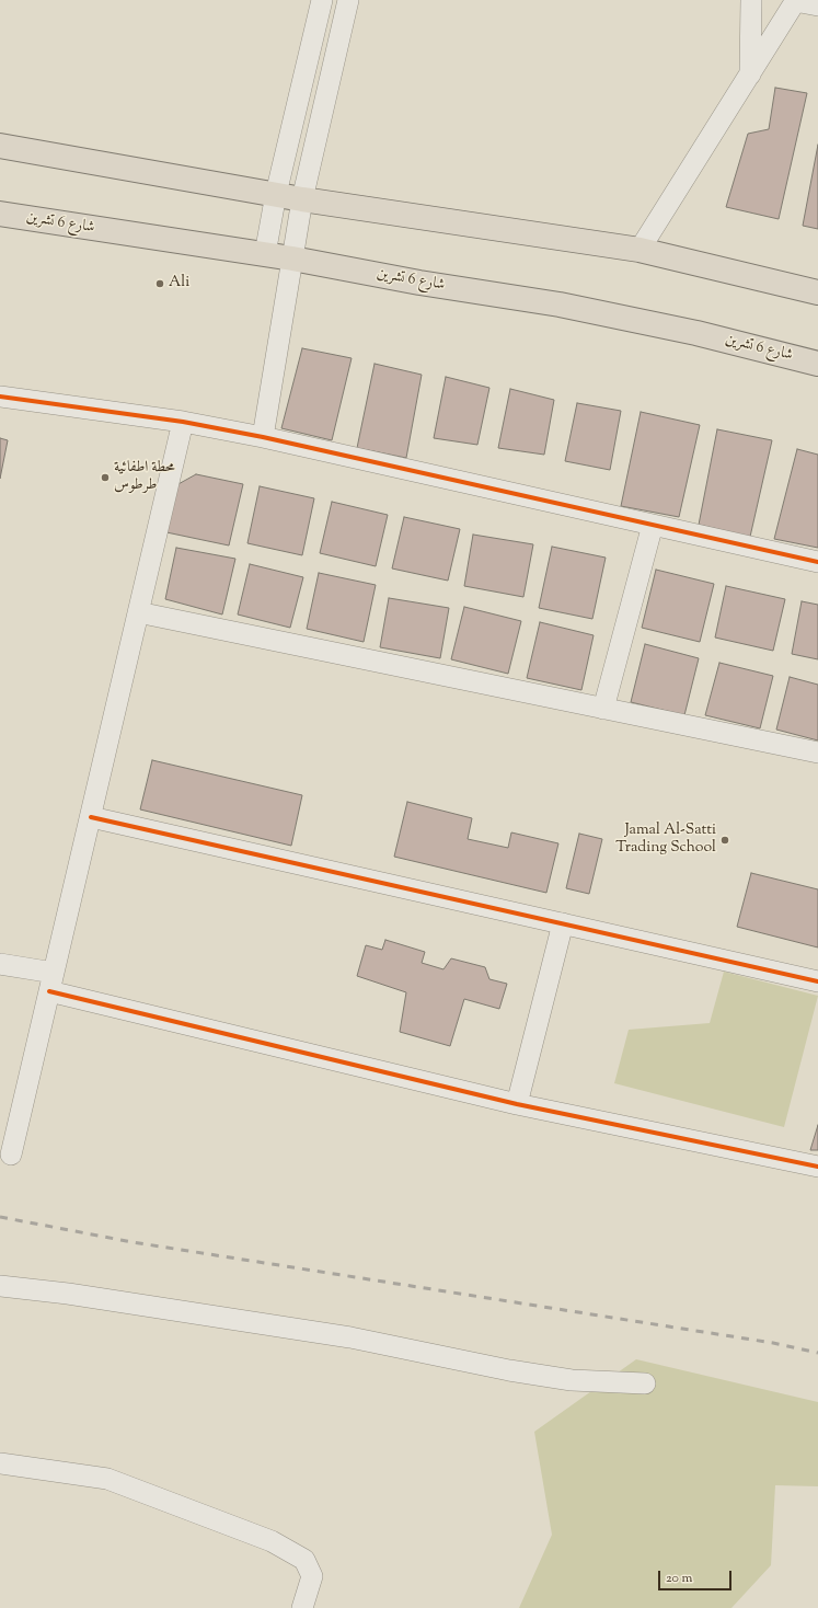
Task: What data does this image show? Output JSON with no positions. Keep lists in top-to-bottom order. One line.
{"streets":{"main road":["شارع 6 تشرين"]},"places":["Ali","محطة اطفائية طرطوس","Jamal Al-Satti Trading School"],"scale_bar":"20 m"}
